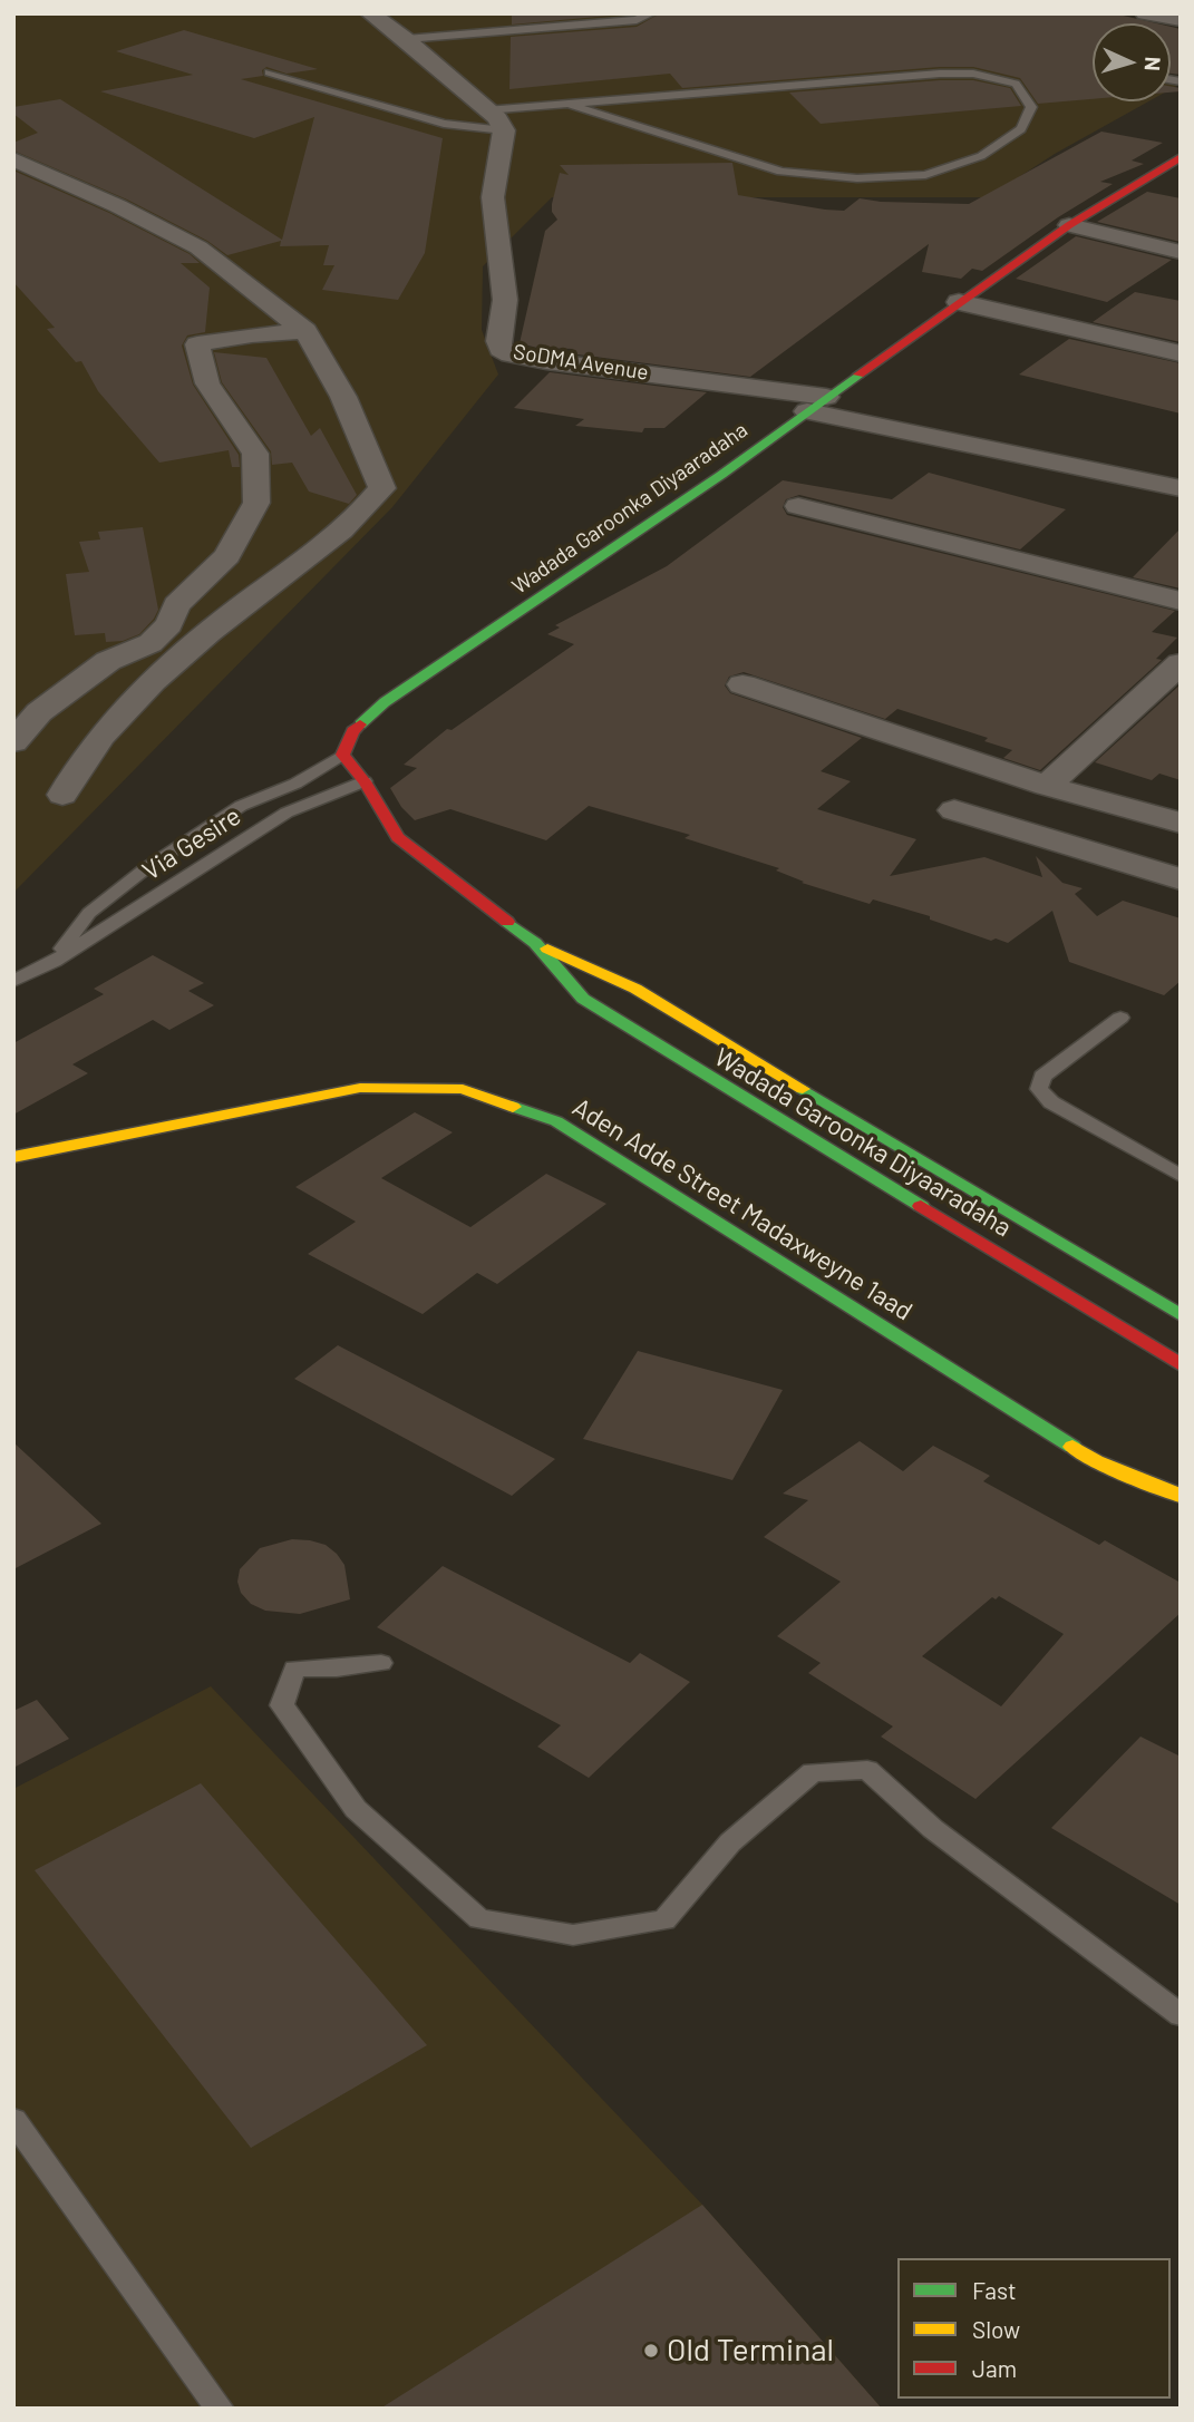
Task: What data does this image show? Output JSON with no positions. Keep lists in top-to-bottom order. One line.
{"streets":{"main road":["Wadada Garoonka Diyaaradaha","Aden Adde Street Madaxweyne 1aad"],"street":["SoDMA Avenue"],"lane":["Via Gesire"]},"crossings":[["SoDMA Avenue","Wadada Garoonka Diyaaradaha"],["Wadada Garoonka Diyaaradaha","Via Gesire"]],"places":["Old Terminal"],"legend":["Fast","Slow","Jam"],"north":"right"}
